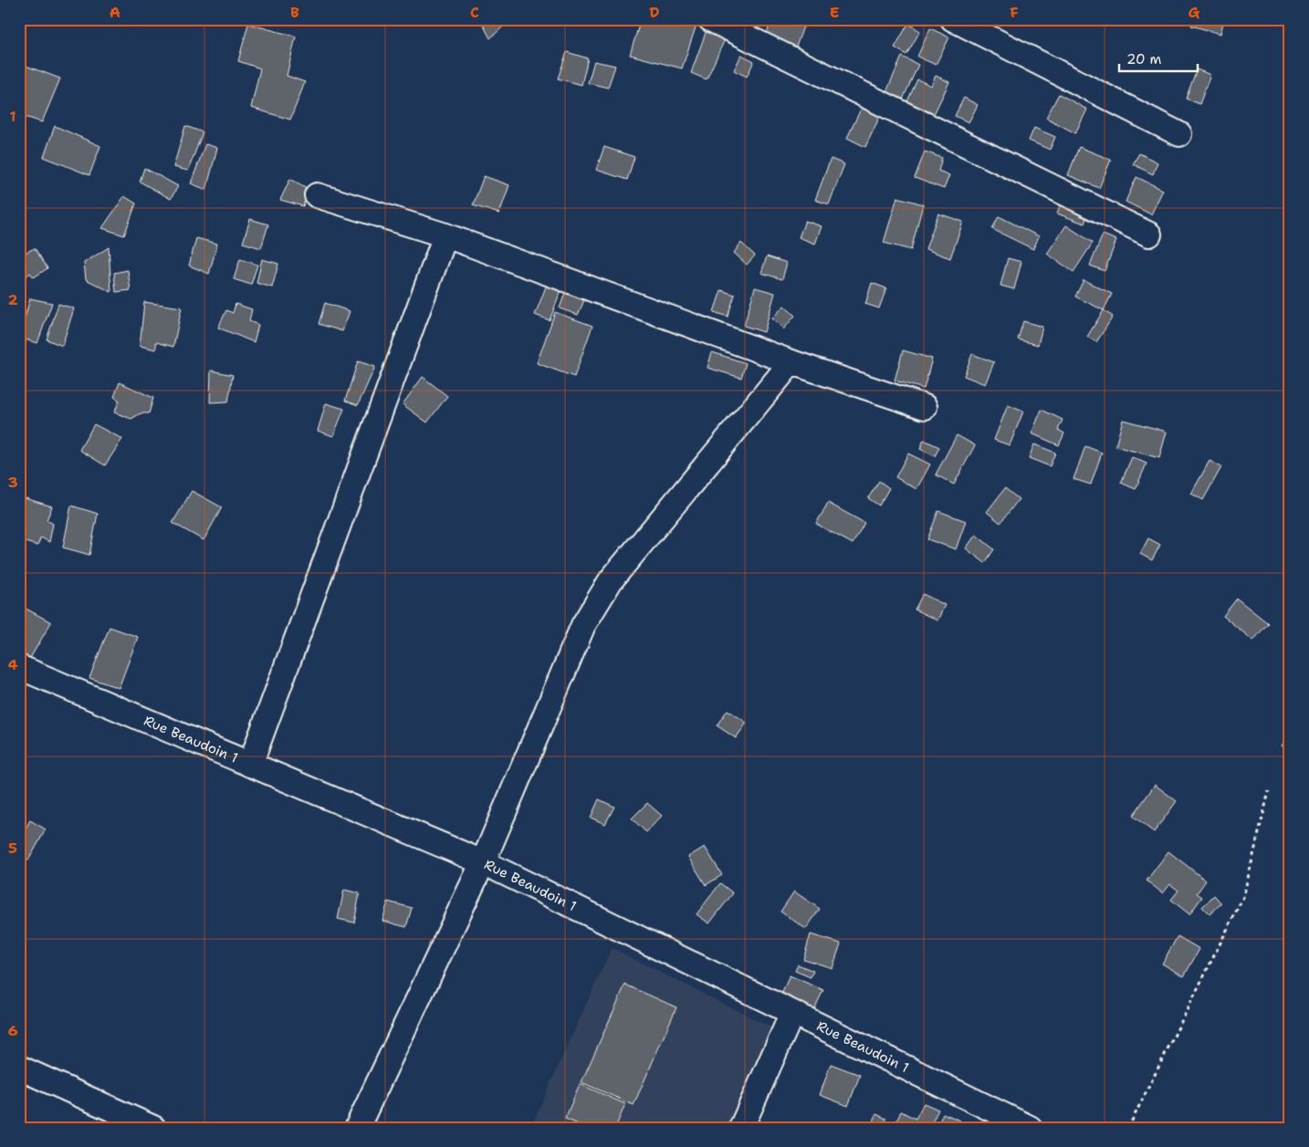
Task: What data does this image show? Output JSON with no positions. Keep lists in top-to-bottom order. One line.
{"streets":{"street":["Rue Beaudoin 1"]},"scale_bar":"20 m","grid":{"columns":["A","B","C","D","E","F","G"],"rows":["1","2","3","4","5","6"]}}
